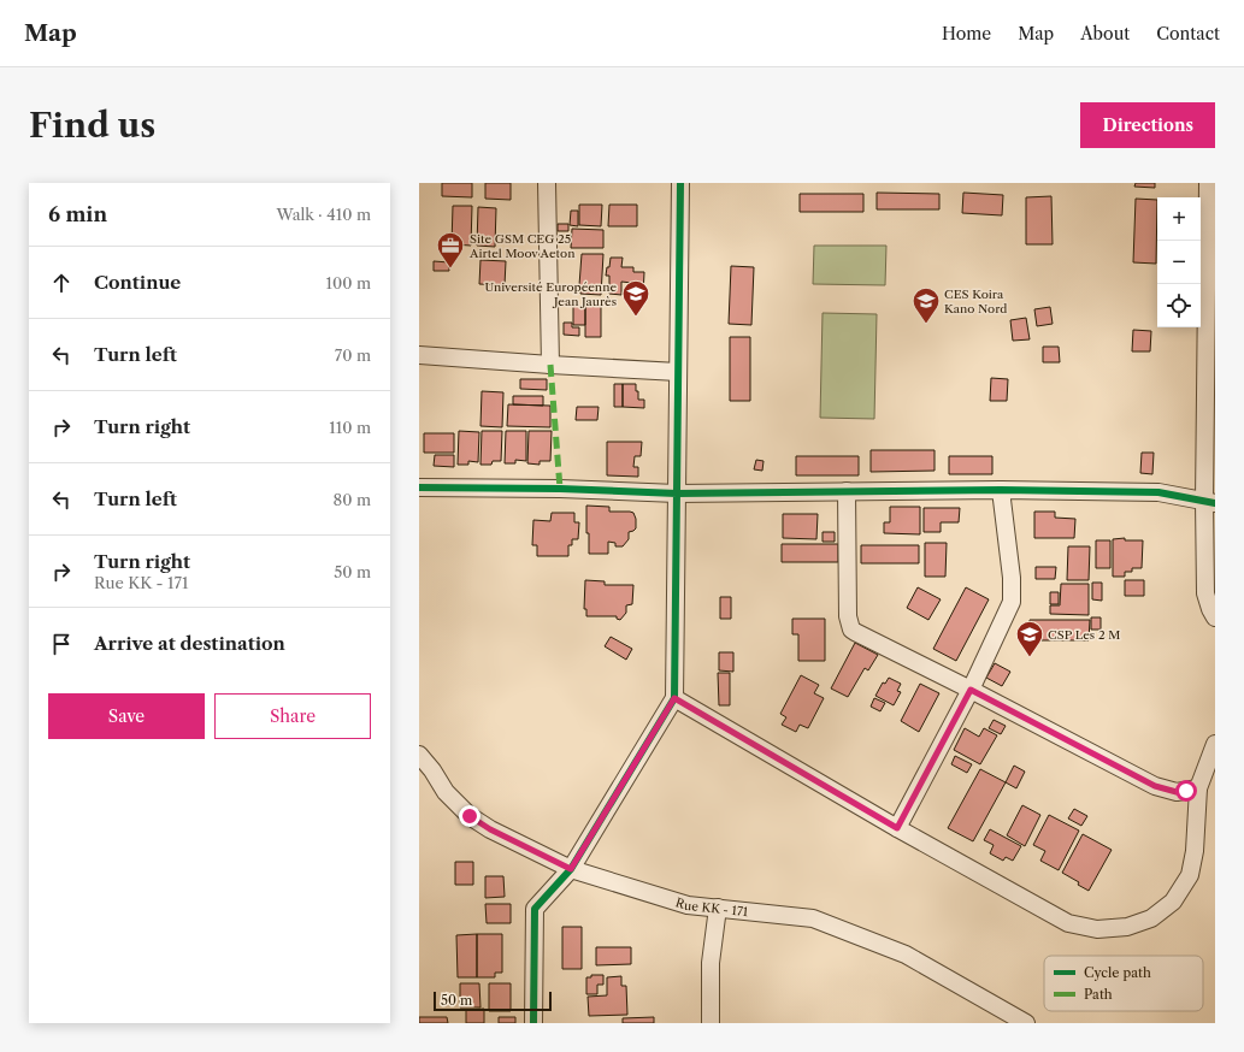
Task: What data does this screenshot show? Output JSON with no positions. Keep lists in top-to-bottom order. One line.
{"streets":{"street":["Rue KK - 171"]},"places":{"office":["Site GSM CEG 25 Airtel Moov Aeton"],"school or university":["Université Européenne Jean Jaurès","CES Koira Kano Nord","CSP Les 2 M"]},"legend":["Cycle path","Path"],"scale_bar":"50 m","page":{"header":"Map","nav":["Home","Map","About","Contact"],"buttons":["Directions",["Save","Share"]],"title":"Find us","heading":["6 min","Walk · 410 m"],"map_buttons":["+","−"],"list":[["Continue","100 m"],["Turn left","70 m"],["Turn right","110 m"],["Turn left","80 m"],["Turn right","Rue KK - 171","50 m"],"Arrive at destination"],"scale":"50 m"}}
